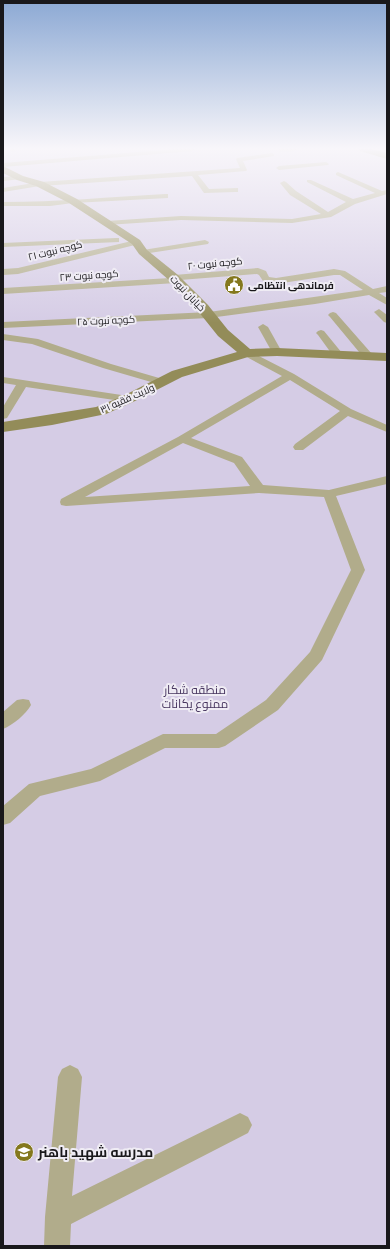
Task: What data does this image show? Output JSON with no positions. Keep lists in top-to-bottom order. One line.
{"streets":{"street":["کوچه نبوت ۲۱","کوچه نبوت ۲۰","کوچه نبوت ۲۳","خیابان نبوت","کوچه نبوت ۲۵","ولایت فقیه ۳۱"]},"crossings":[["کوچه نبوت ۲۱","خیابان نبوت"],["کوچه نبوت ۲۰","کوچه نبوت ۲۳"],["کوچه نبوت ۲۰","خیابان نبوت"],["کوچه نبوت ۲۰","کوچه نبوت ۲۵"],["کوچه نبوت ۲۳","خیابان نبوت"],["خیابان نبوت","کوچه نبوت ۲۵"],["خیابان نبوت","ولایت فقیه ۳۱"]],"parks":["منطقه شکار ممنوع یکانات"],"places":{"public building":["فرماندهی انتظامی"],"school or university":["مدرسه شهید باهنر"]}}
